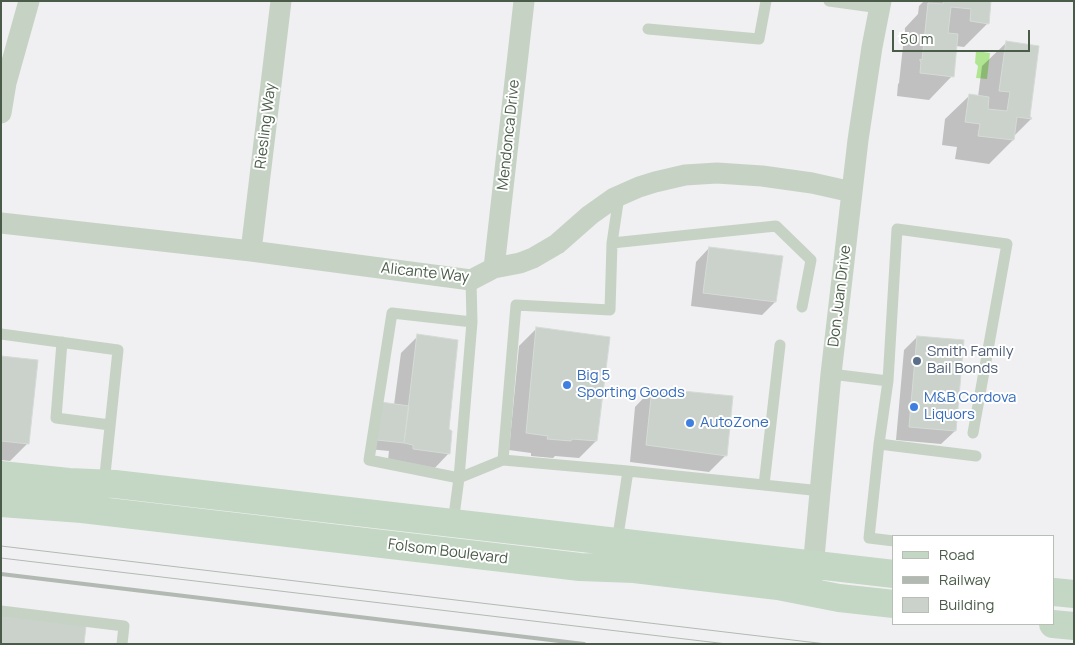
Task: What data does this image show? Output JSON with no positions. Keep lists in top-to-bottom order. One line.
{"streets":{"main road":["Folsom Boulevard"],"street":["Riesling Way","Mendonca Drive","Alicante Way","Don Juan Drive"]},"crossings":[["Riesling Way","Alicante Way"],["Mendonca Drive","Alicante Way"],["Alicante Way","Don Juan Drive"],["Don Juan Drive","Folsom Boulevard"]],"places":["Smith Family Bail Bonds","Big 5 Sporting Goods","M&B Cordova Liquors","AutoZone"],"legend":["Road","Railway","Building"],"scale_bar":"50 m"}
